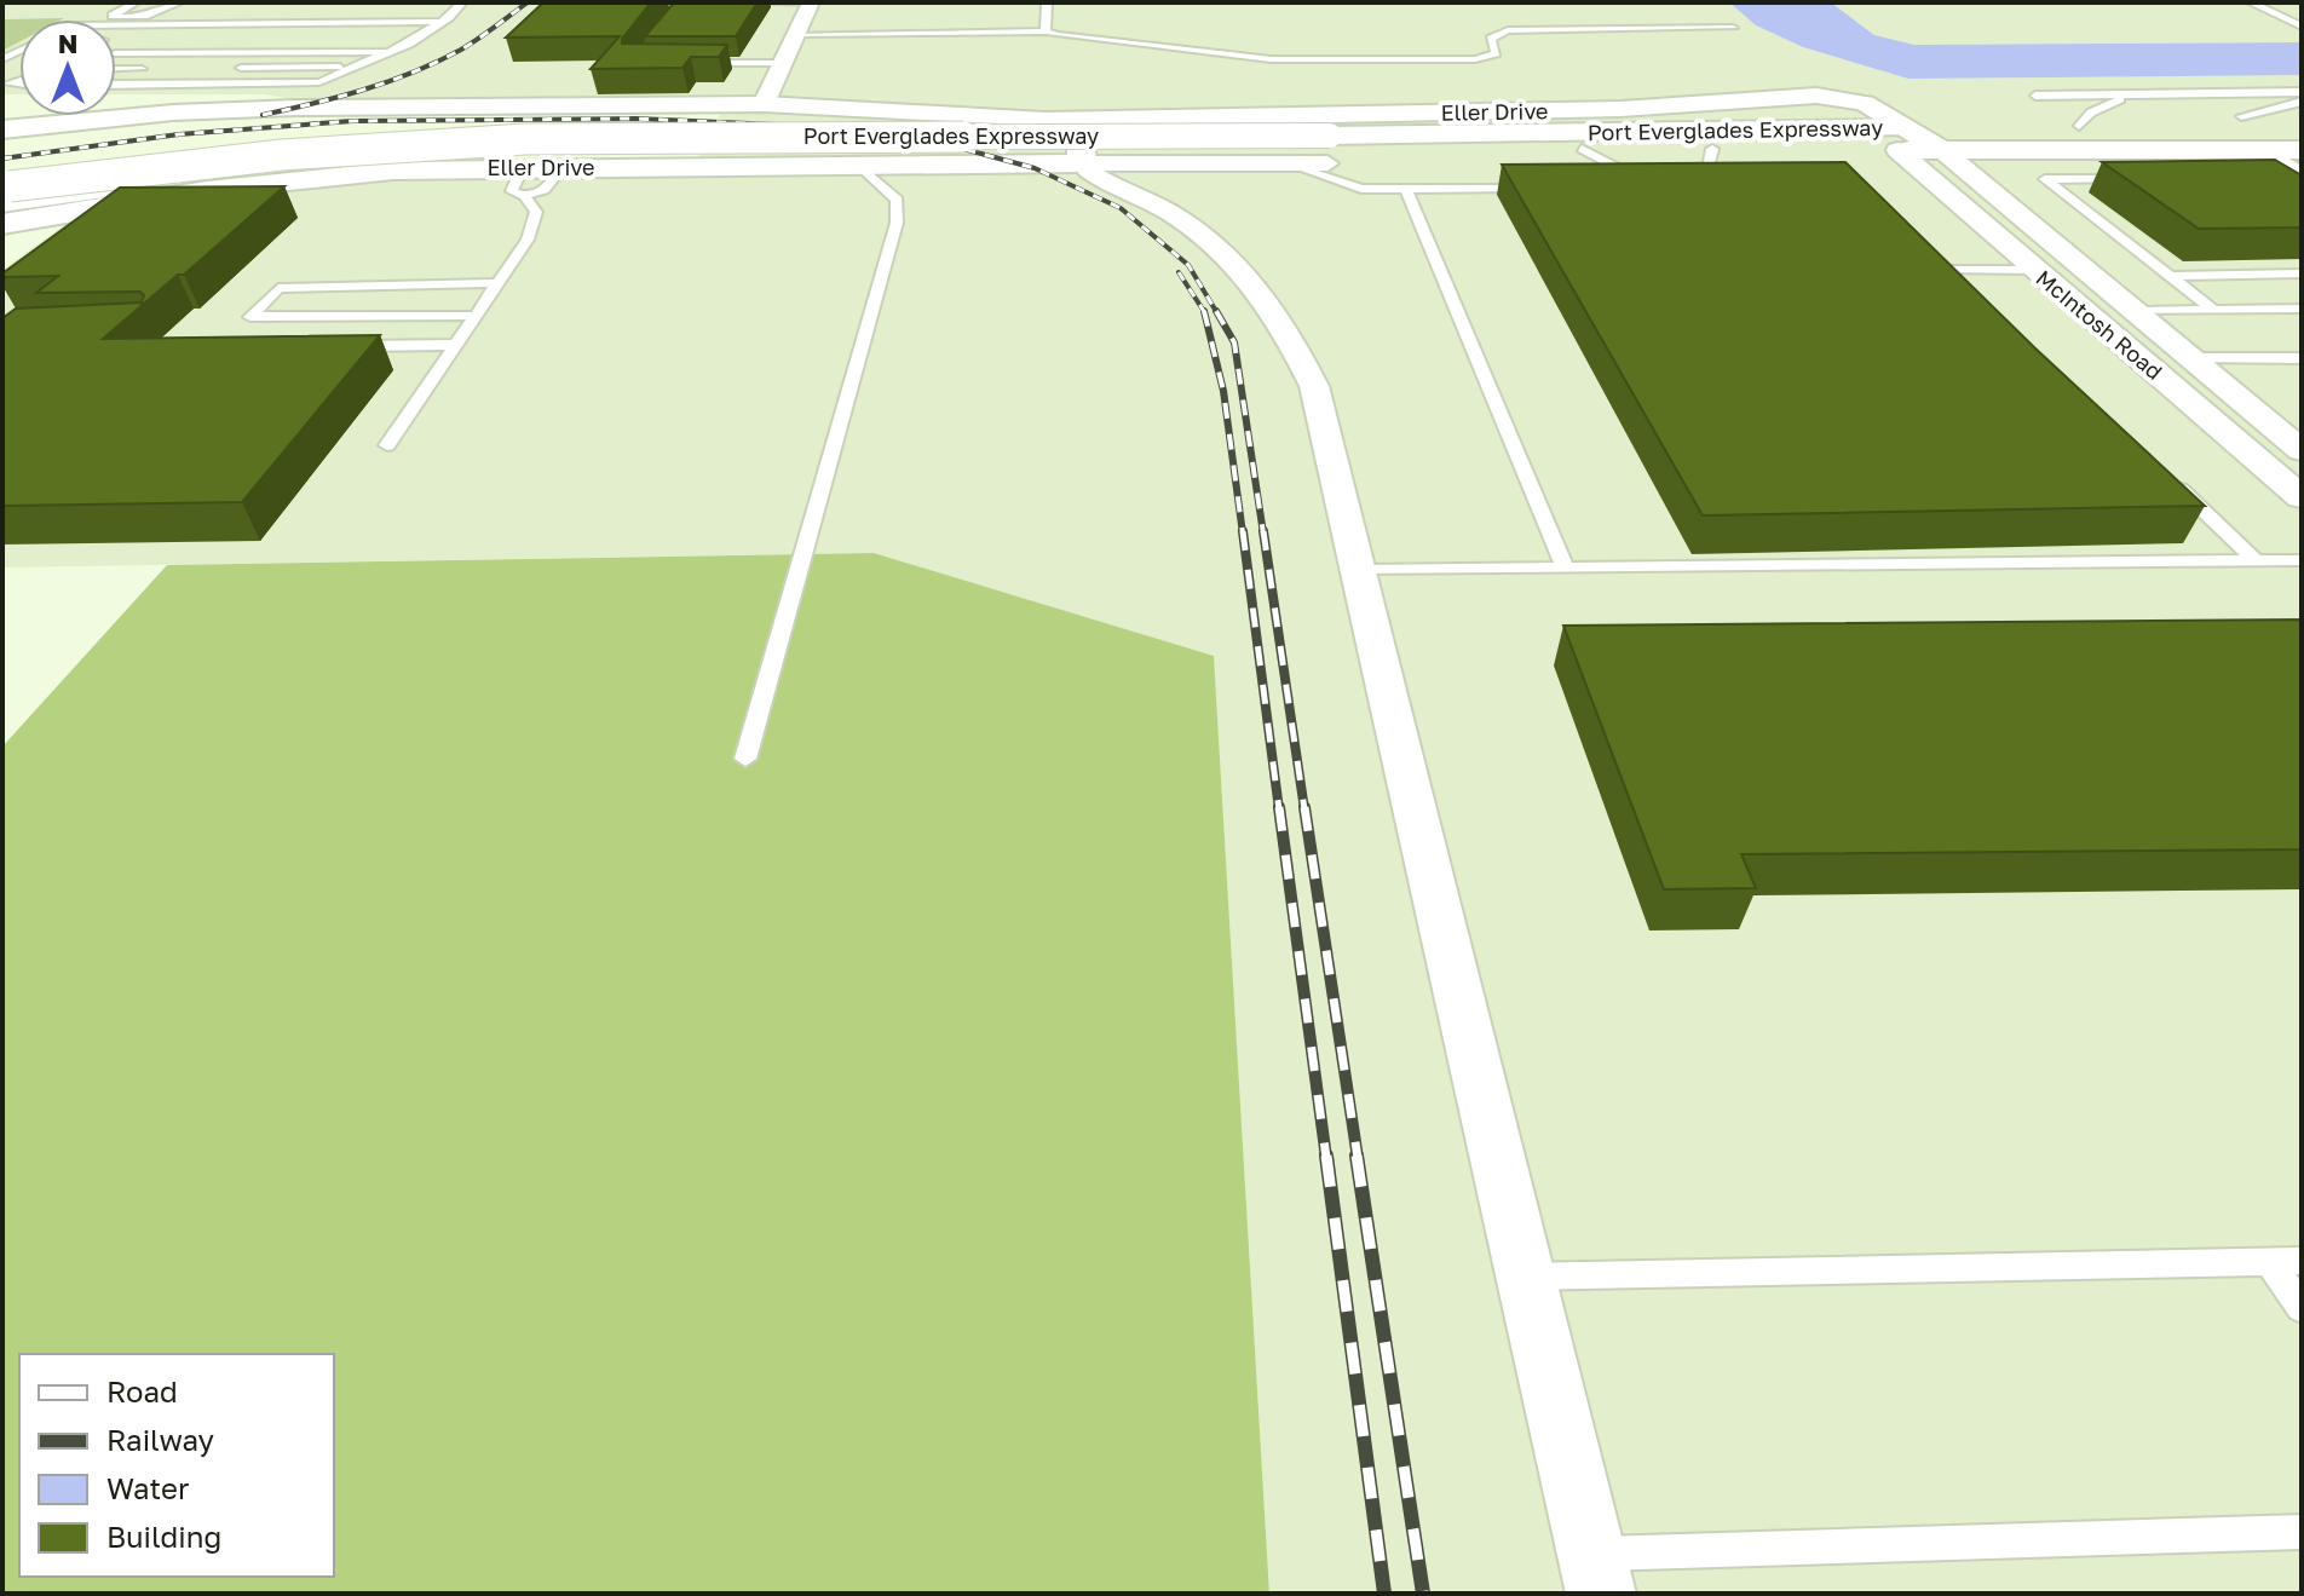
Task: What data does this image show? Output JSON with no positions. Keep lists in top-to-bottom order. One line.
{"streets":{"main road":["Eller Drive","Port Everglades Expressway"],"street":["McIntosh Road"]},"crossings":[["Eller Drive","Port Everglades Expressway"],["Eller Drive","McIntosh Road"],["Port Everglades Expressway","McIntosh Road"]],"legend":["Road","Railway","Water","Building"],"north":"top"}
